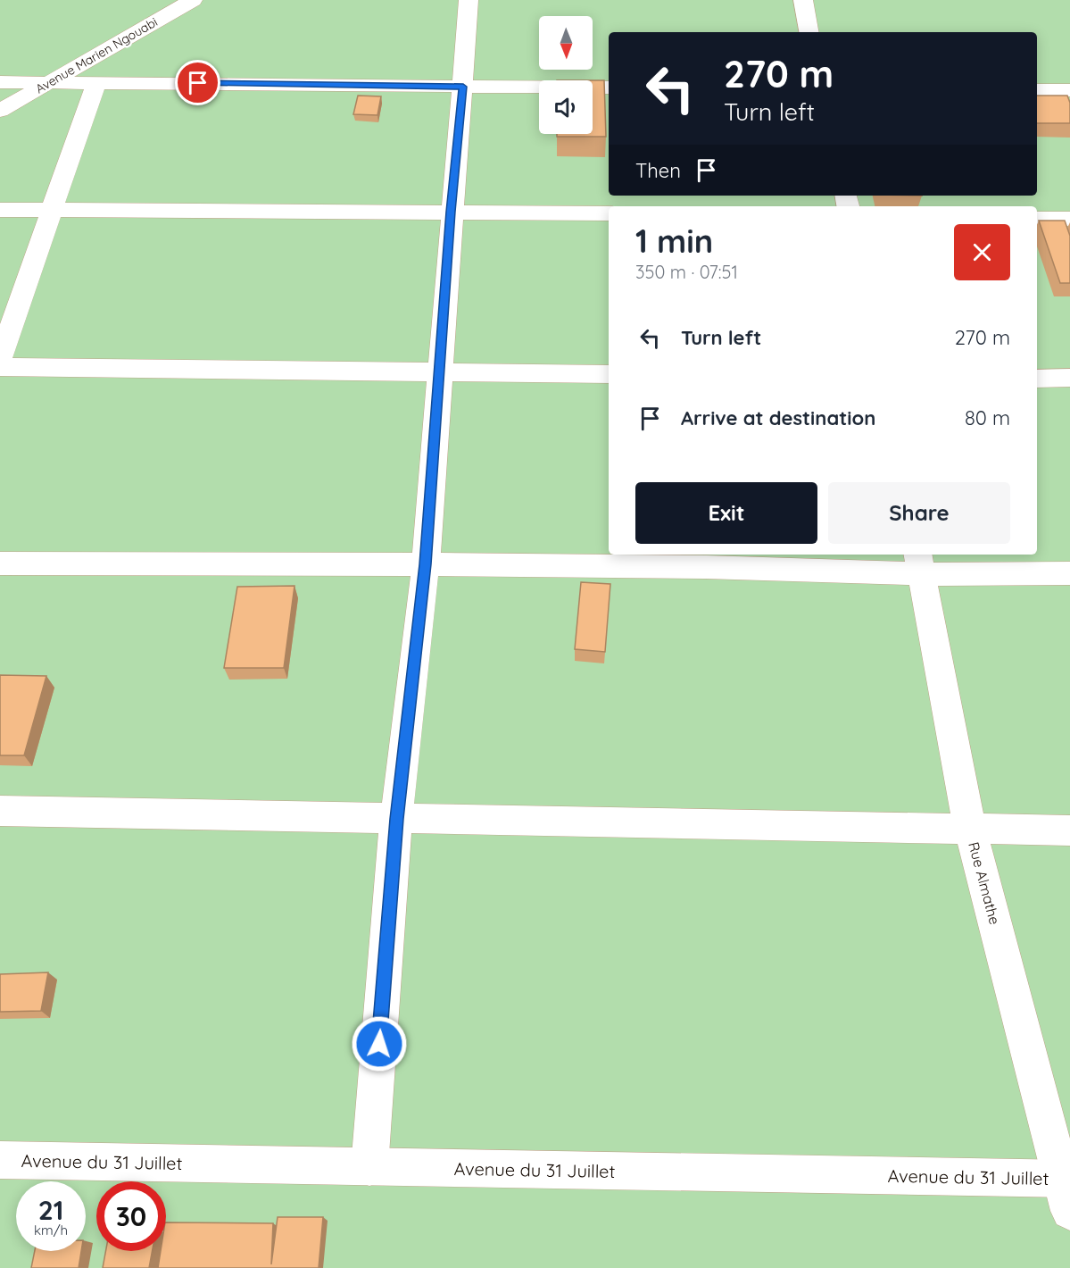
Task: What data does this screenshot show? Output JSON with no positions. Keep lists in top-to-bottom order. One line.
{"streets":{"street":["Avenue Marien Ngouabi","Rue Almathe","Avenue du 31 Juillet"]},"crossings":[["Rue Almathe","Avenue du 31 Juillet"]],"north":"bottom","page":{"turn":["270 m","Turn left"],"then":"Then","heading":["1 min","350 m · 07:51"],"list":[{"name":"Turn left","value":"270 m"},{"name":"Arrive at destination","value":"80 m"}],"buttons":["Exit","Share"],"speed":"21 km/h","limit":"30"}}
